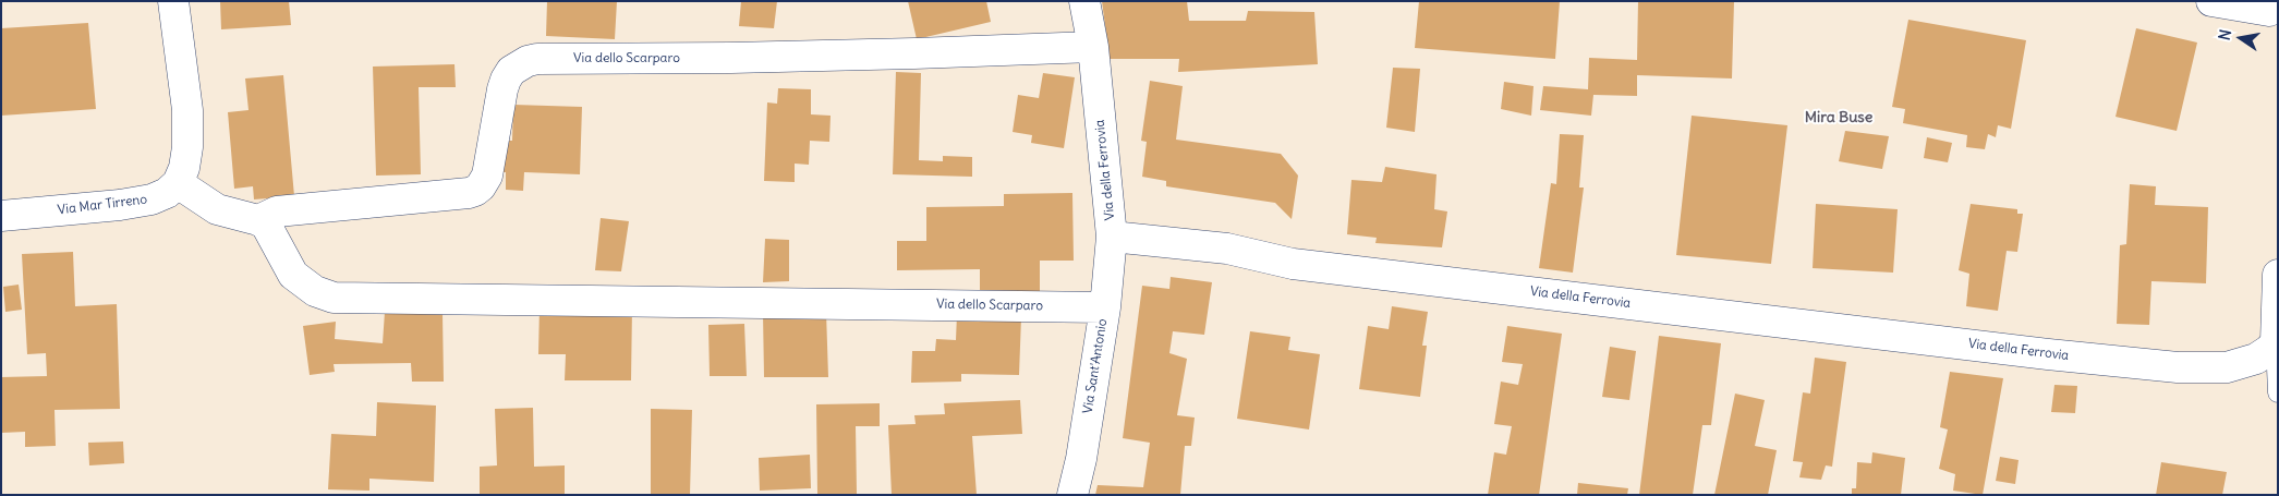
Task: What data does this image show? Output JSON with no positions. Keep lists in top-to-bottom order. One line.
{"streets":{"street":["Via dello Scarparo","Via della Ferrovia","Via Mar Tirreno","Via Sant'Antonio"]},"crossings":[["Via dello Scarparo","Via della Ferrovia"],["Via dello Scarparo","Via Sant'Antonio"],["Via della Ferrovia","Via Sant'Antonio"]],"districts":["Mira Buse"],"north":"left"}
